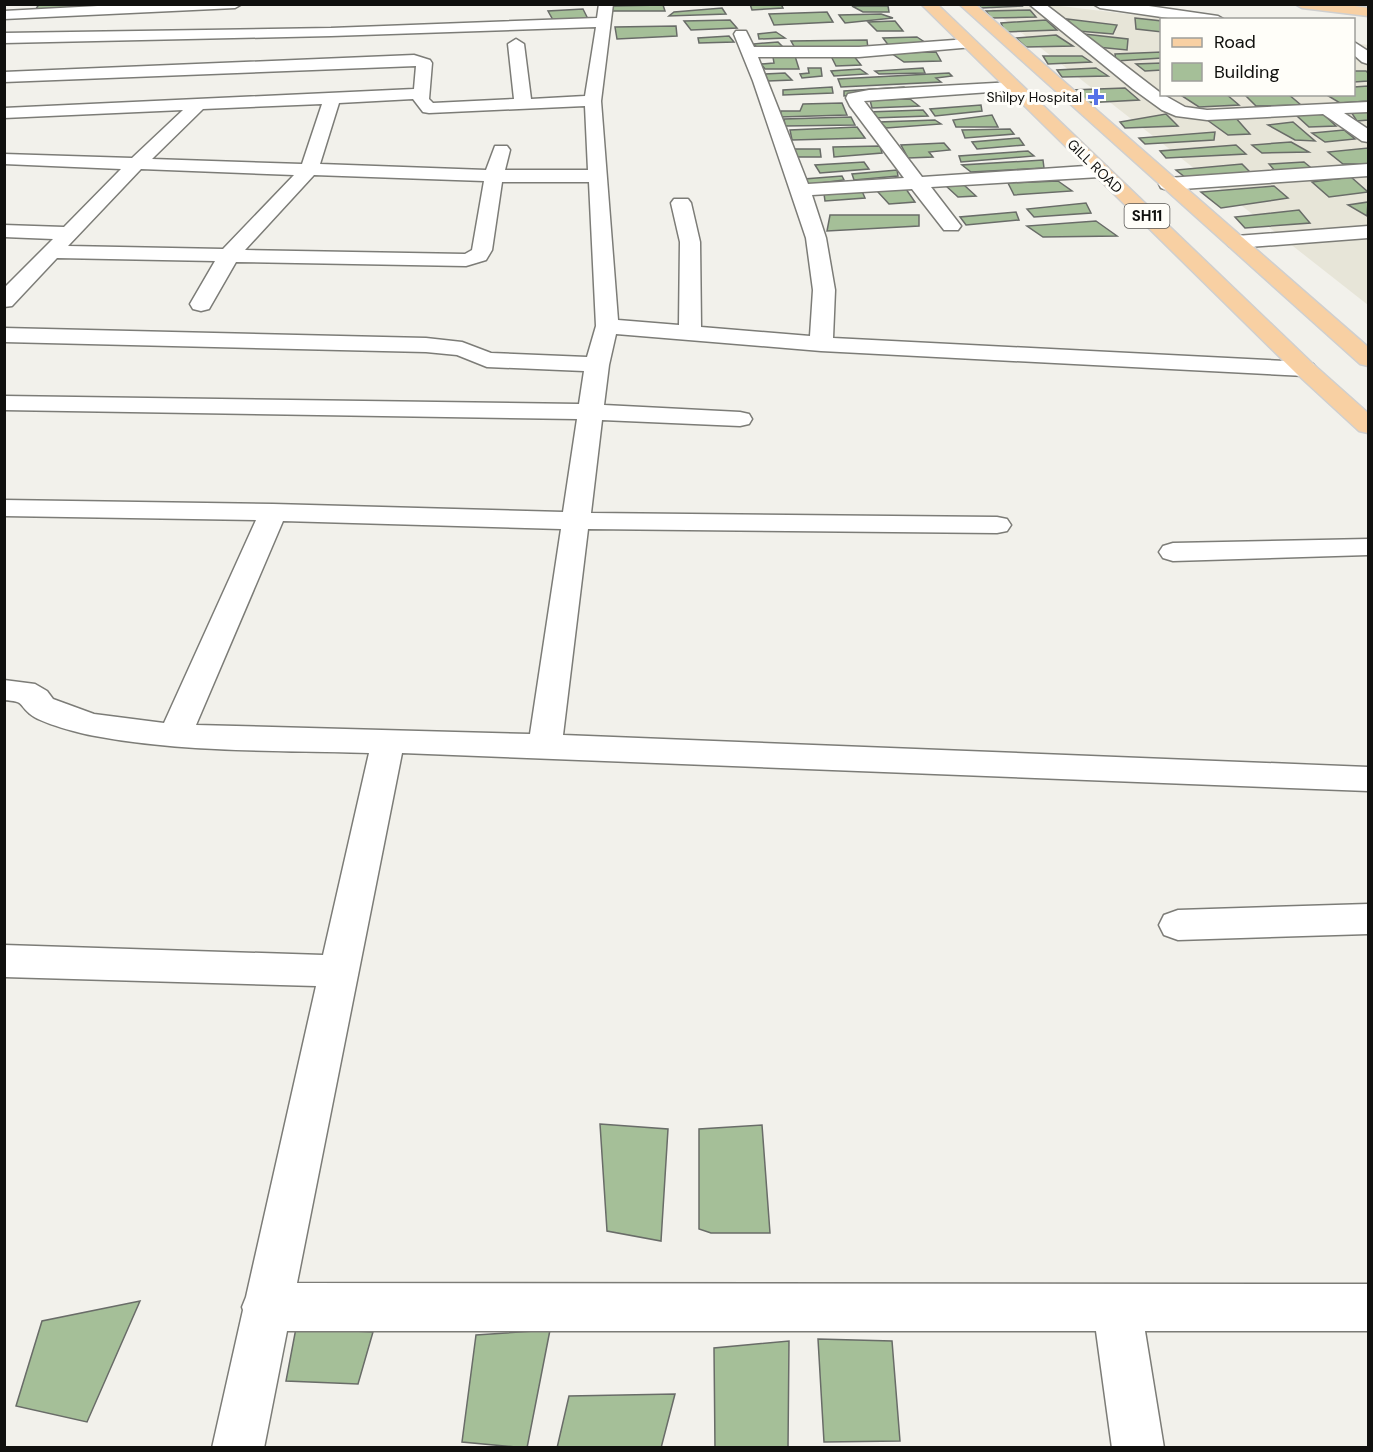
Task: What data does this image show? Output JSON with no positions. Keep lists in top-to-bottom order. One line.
{"streets":{"main road":["GILL ROAD","SH11"]},"places":{"health":["Shilpy Hospital"]},"legend":["Road","Building"]}
